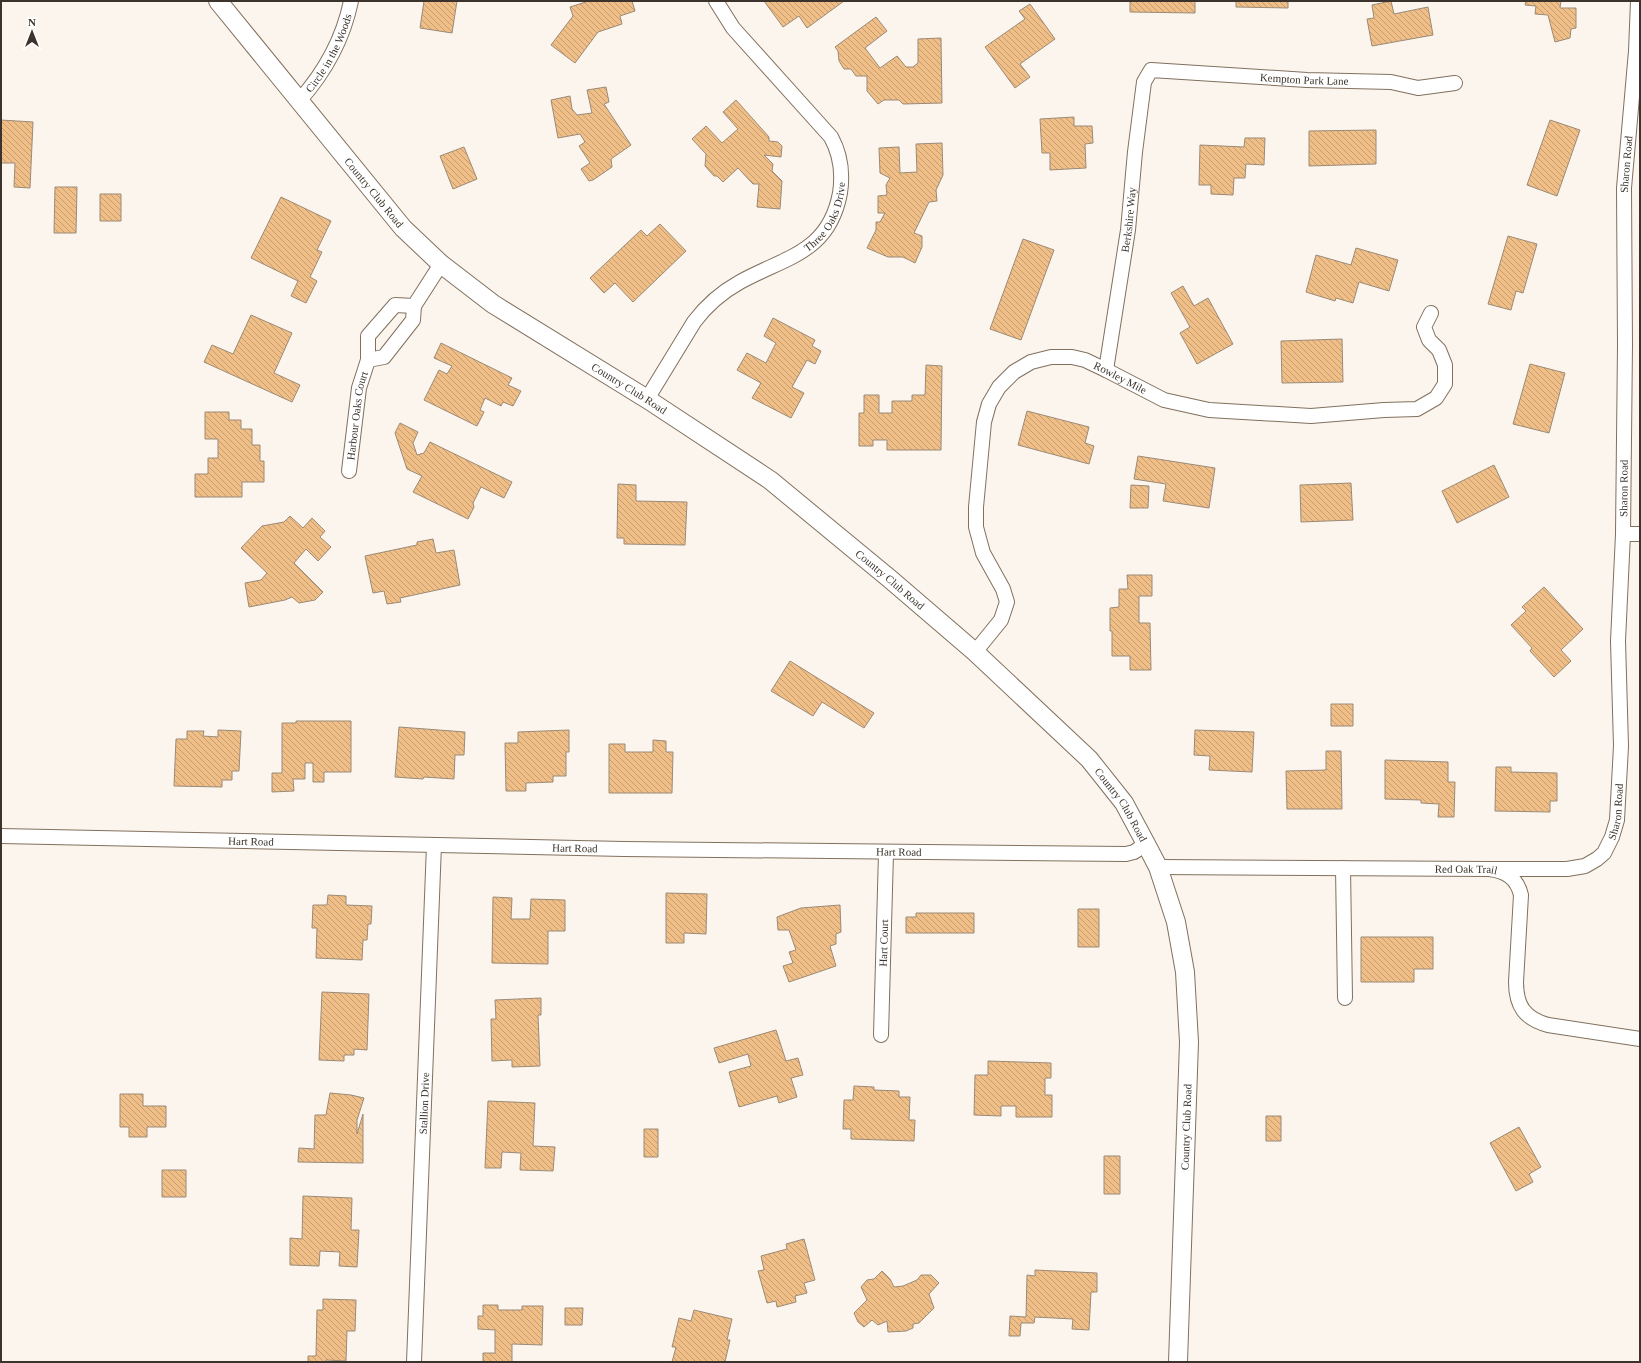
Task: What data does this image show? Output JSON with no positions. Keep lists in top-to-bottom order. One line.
{"streets":{"main road":["Country Club Road"],"street":["Circle in the Woods","Kempton Park Lane","Sharon Road","Three Oaks Drive","Berkshire Way","Rowley Mile","Harbour Oaks Court","Hart Road","Red Oak Trail","Hart Court","Stallion Drive"]},"crossings":[["Circle in the Woods","Country Club Road"],["Kempton Park Lane","Berkshire Way"],["Sharon Road","Red Oak Trail"],["Country Club Road","Three Oaks Drive"],["Country Club Road","Rowley Mile"],["Country Club Road","Harbour Oaks Court"],["Country Club Road","Hart Road"],["Country Club Road","Red Oak Trail"],["Berkshire Way","Rowley Mile"],["Hart Road","Hart Court"],["Hart Road","Stallion Drive"]],"north":"top"}
